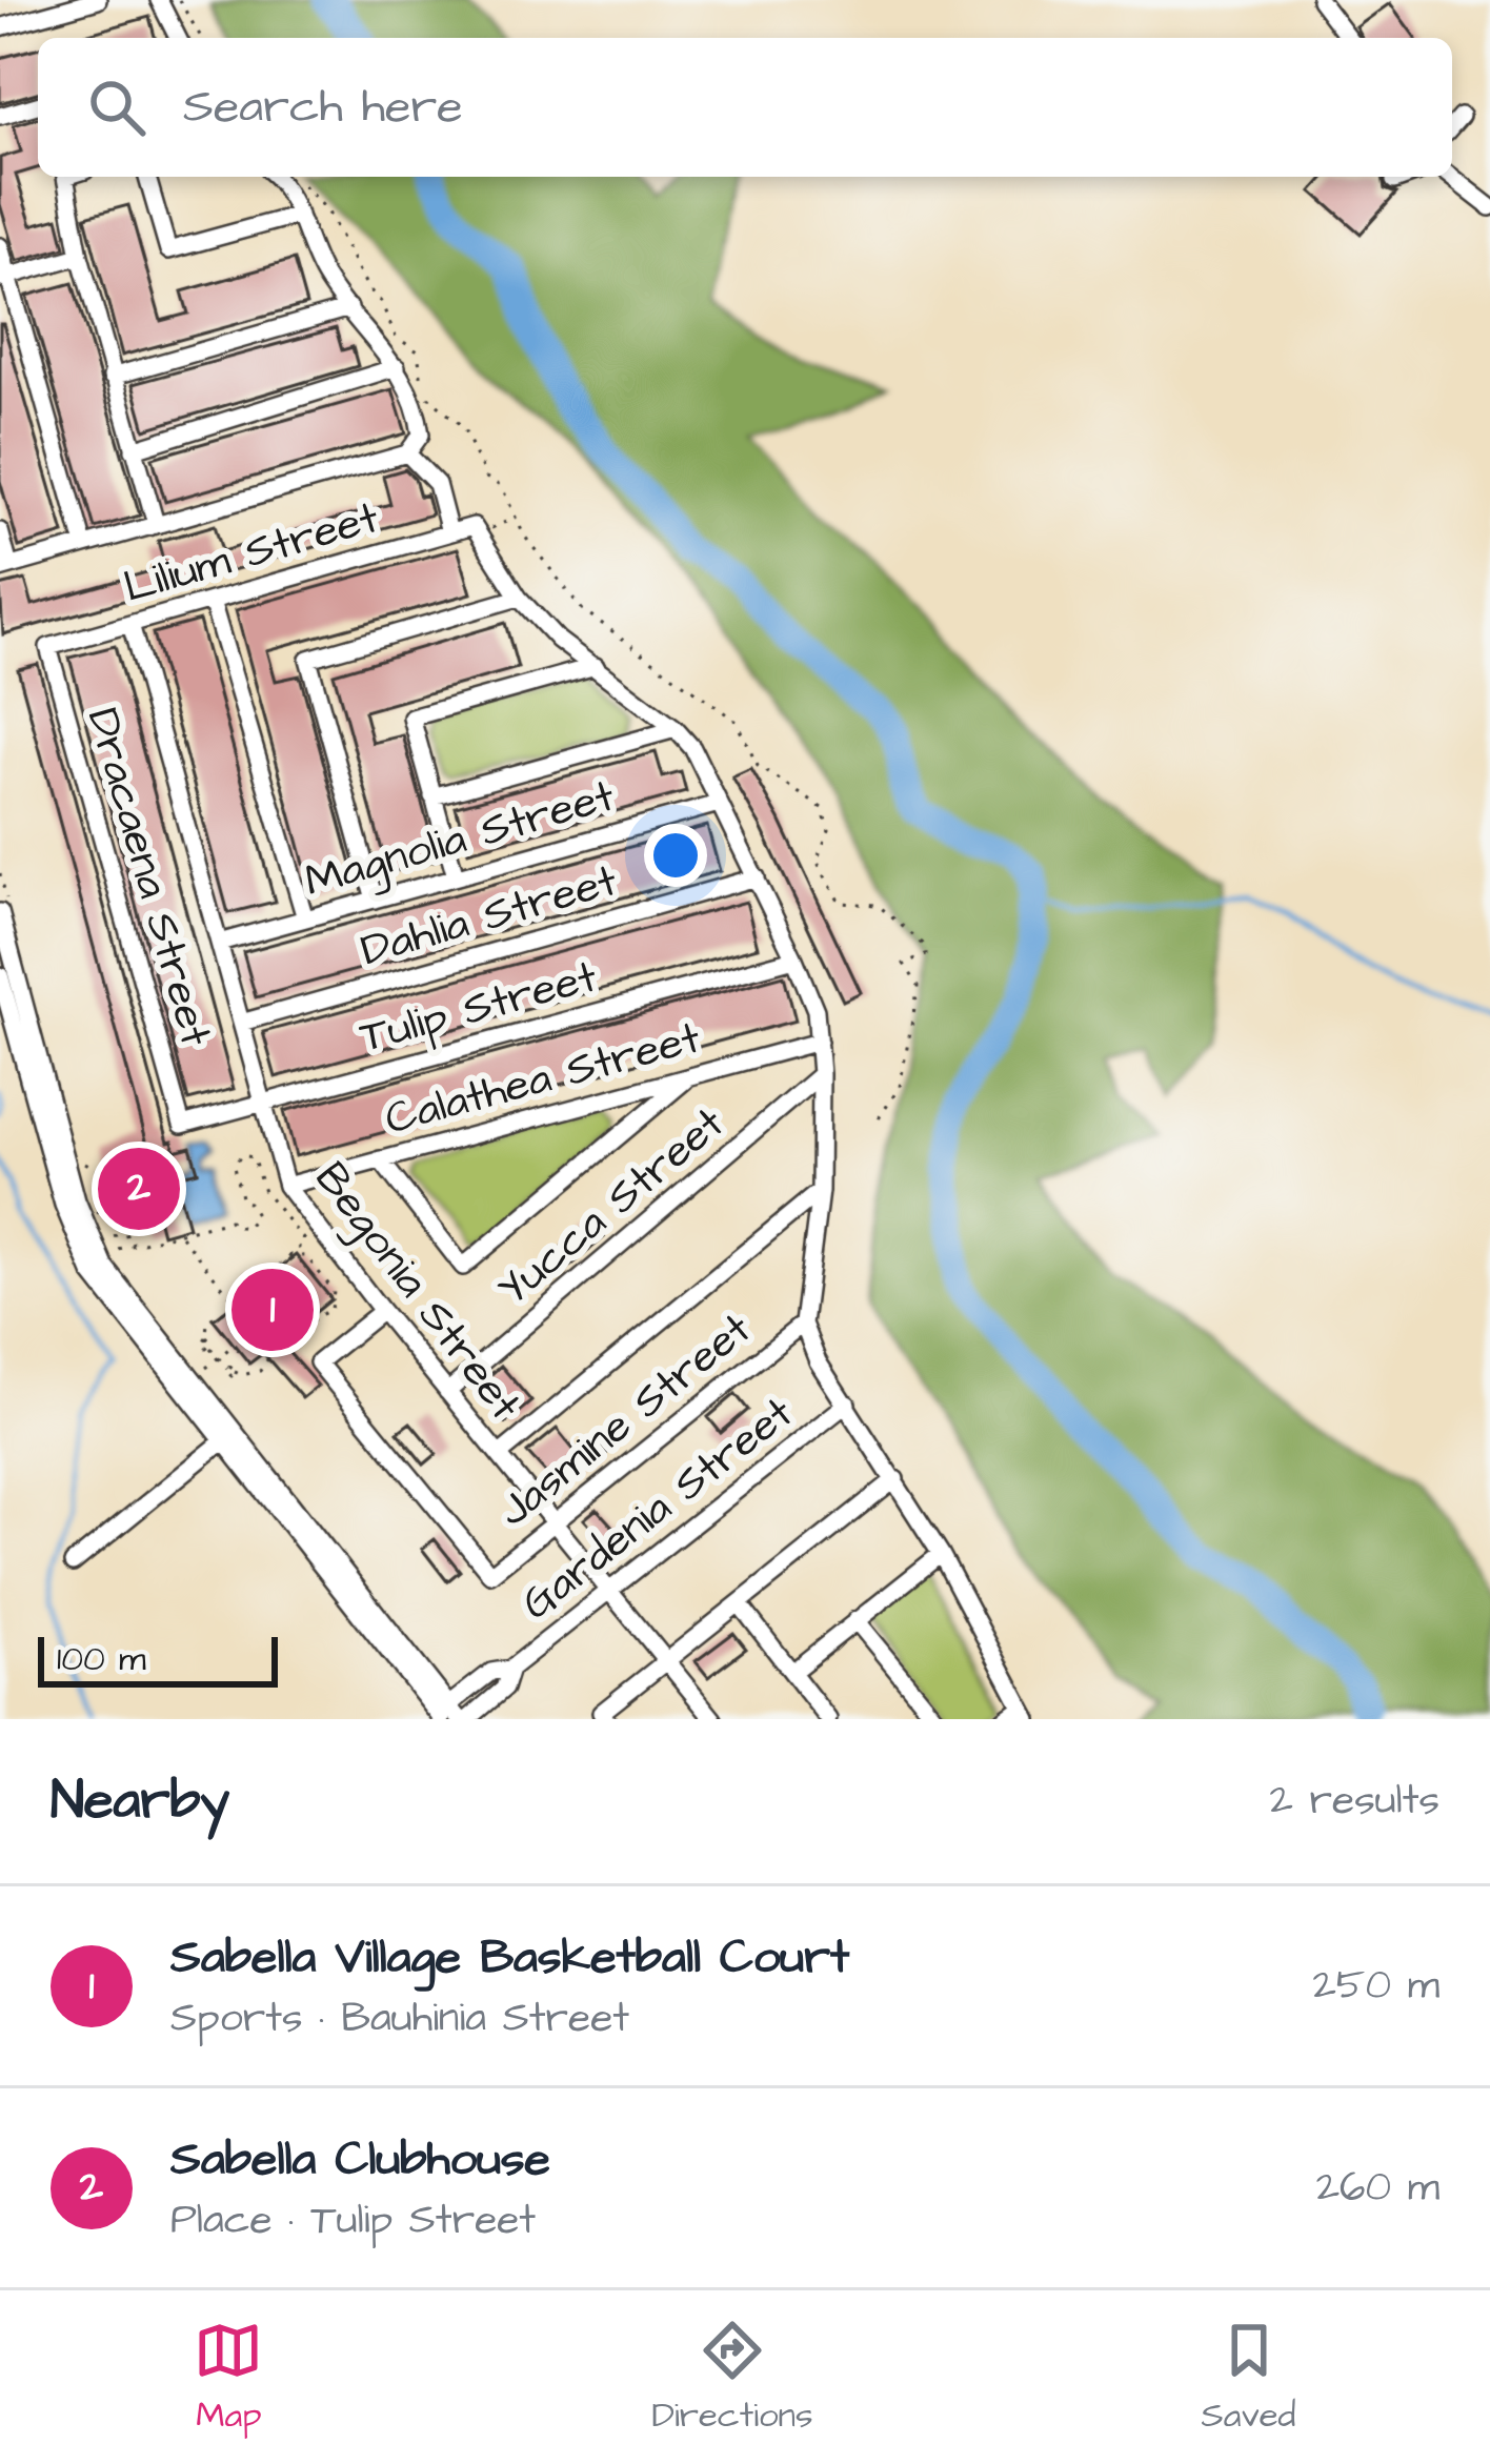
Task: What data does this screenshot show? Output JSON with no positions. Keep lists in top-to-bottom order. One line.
{"streets":{"street":["Lilium Street","Magnolia Street","Dracaena Street","Dahlia Street","Tulip Street","Calathea Street","Yucca Street","Begonia Street","Jasmine Street","Gardenia Street"]},"crossings":[["Lilium Street","Dracaena Street"],["Lilium Street","Begonia Street"],["Magnolia Street","Begonia Street"],["Dracaena Street","Tulip Street"],["Dahlia Street","Begonia Street"],["Tulip Street","Begonia Street"],["Calathea Street","Begonia Street"],["Yucca Street","Begonia Street"],["Begonia Street","Jasmine Street"],["Begonia Street","Gardenia Street"]],"scale_bar":"100 m","page":{"search":"Search here","pins":["2","1"],"scale":"100 m","heading":["Nearby","2 results"],"list":[{"mark":"1","name":"Sabella Village Basketball Court","note":"Sports · Bauhinia Street","value":"250 m"},{"mark":"2","name":"Sabella Clubhouse","note":"Place · Tulip Street","value":"260 m"}],"nav":["Map","Directions","Saved"]}}
